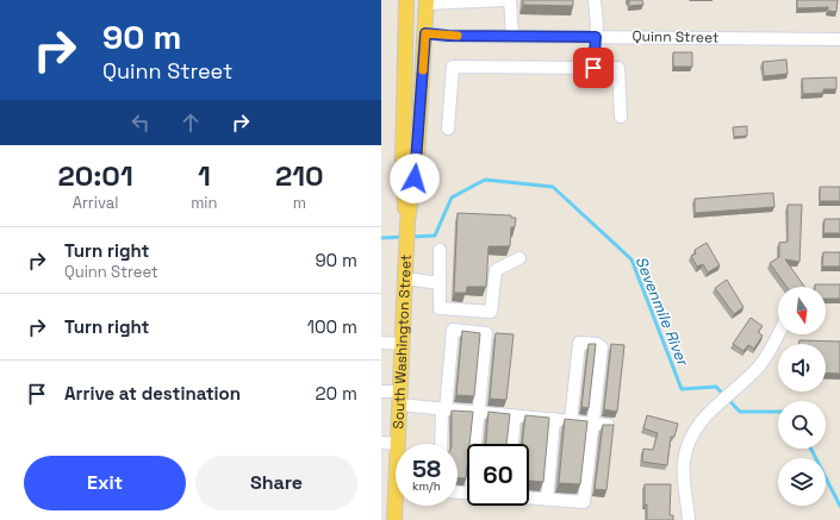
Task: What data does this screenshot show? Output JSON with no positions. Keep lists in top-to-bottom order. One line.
{"streets":{"main road":["South Washington Street"],"street":["Quinn Street"]},"crossings":[["Quinn Street","South Washington Street"]],"water":["Sevenmile River"],"north":"bottom","page":{"turn":["90 m","Quinn Street"],"eta":["20:01","Arrival","1","min","210","m"],"list":[{"name":"Turn right","note":"Quinn Street","value":"90 m"},{"name":"Turn right","value":"100 m"},{"name":"Arrive at destination","value":"20 m"}],"speed":"58 km/h","limit":"60","buttons":["Exit","Share"]}}
